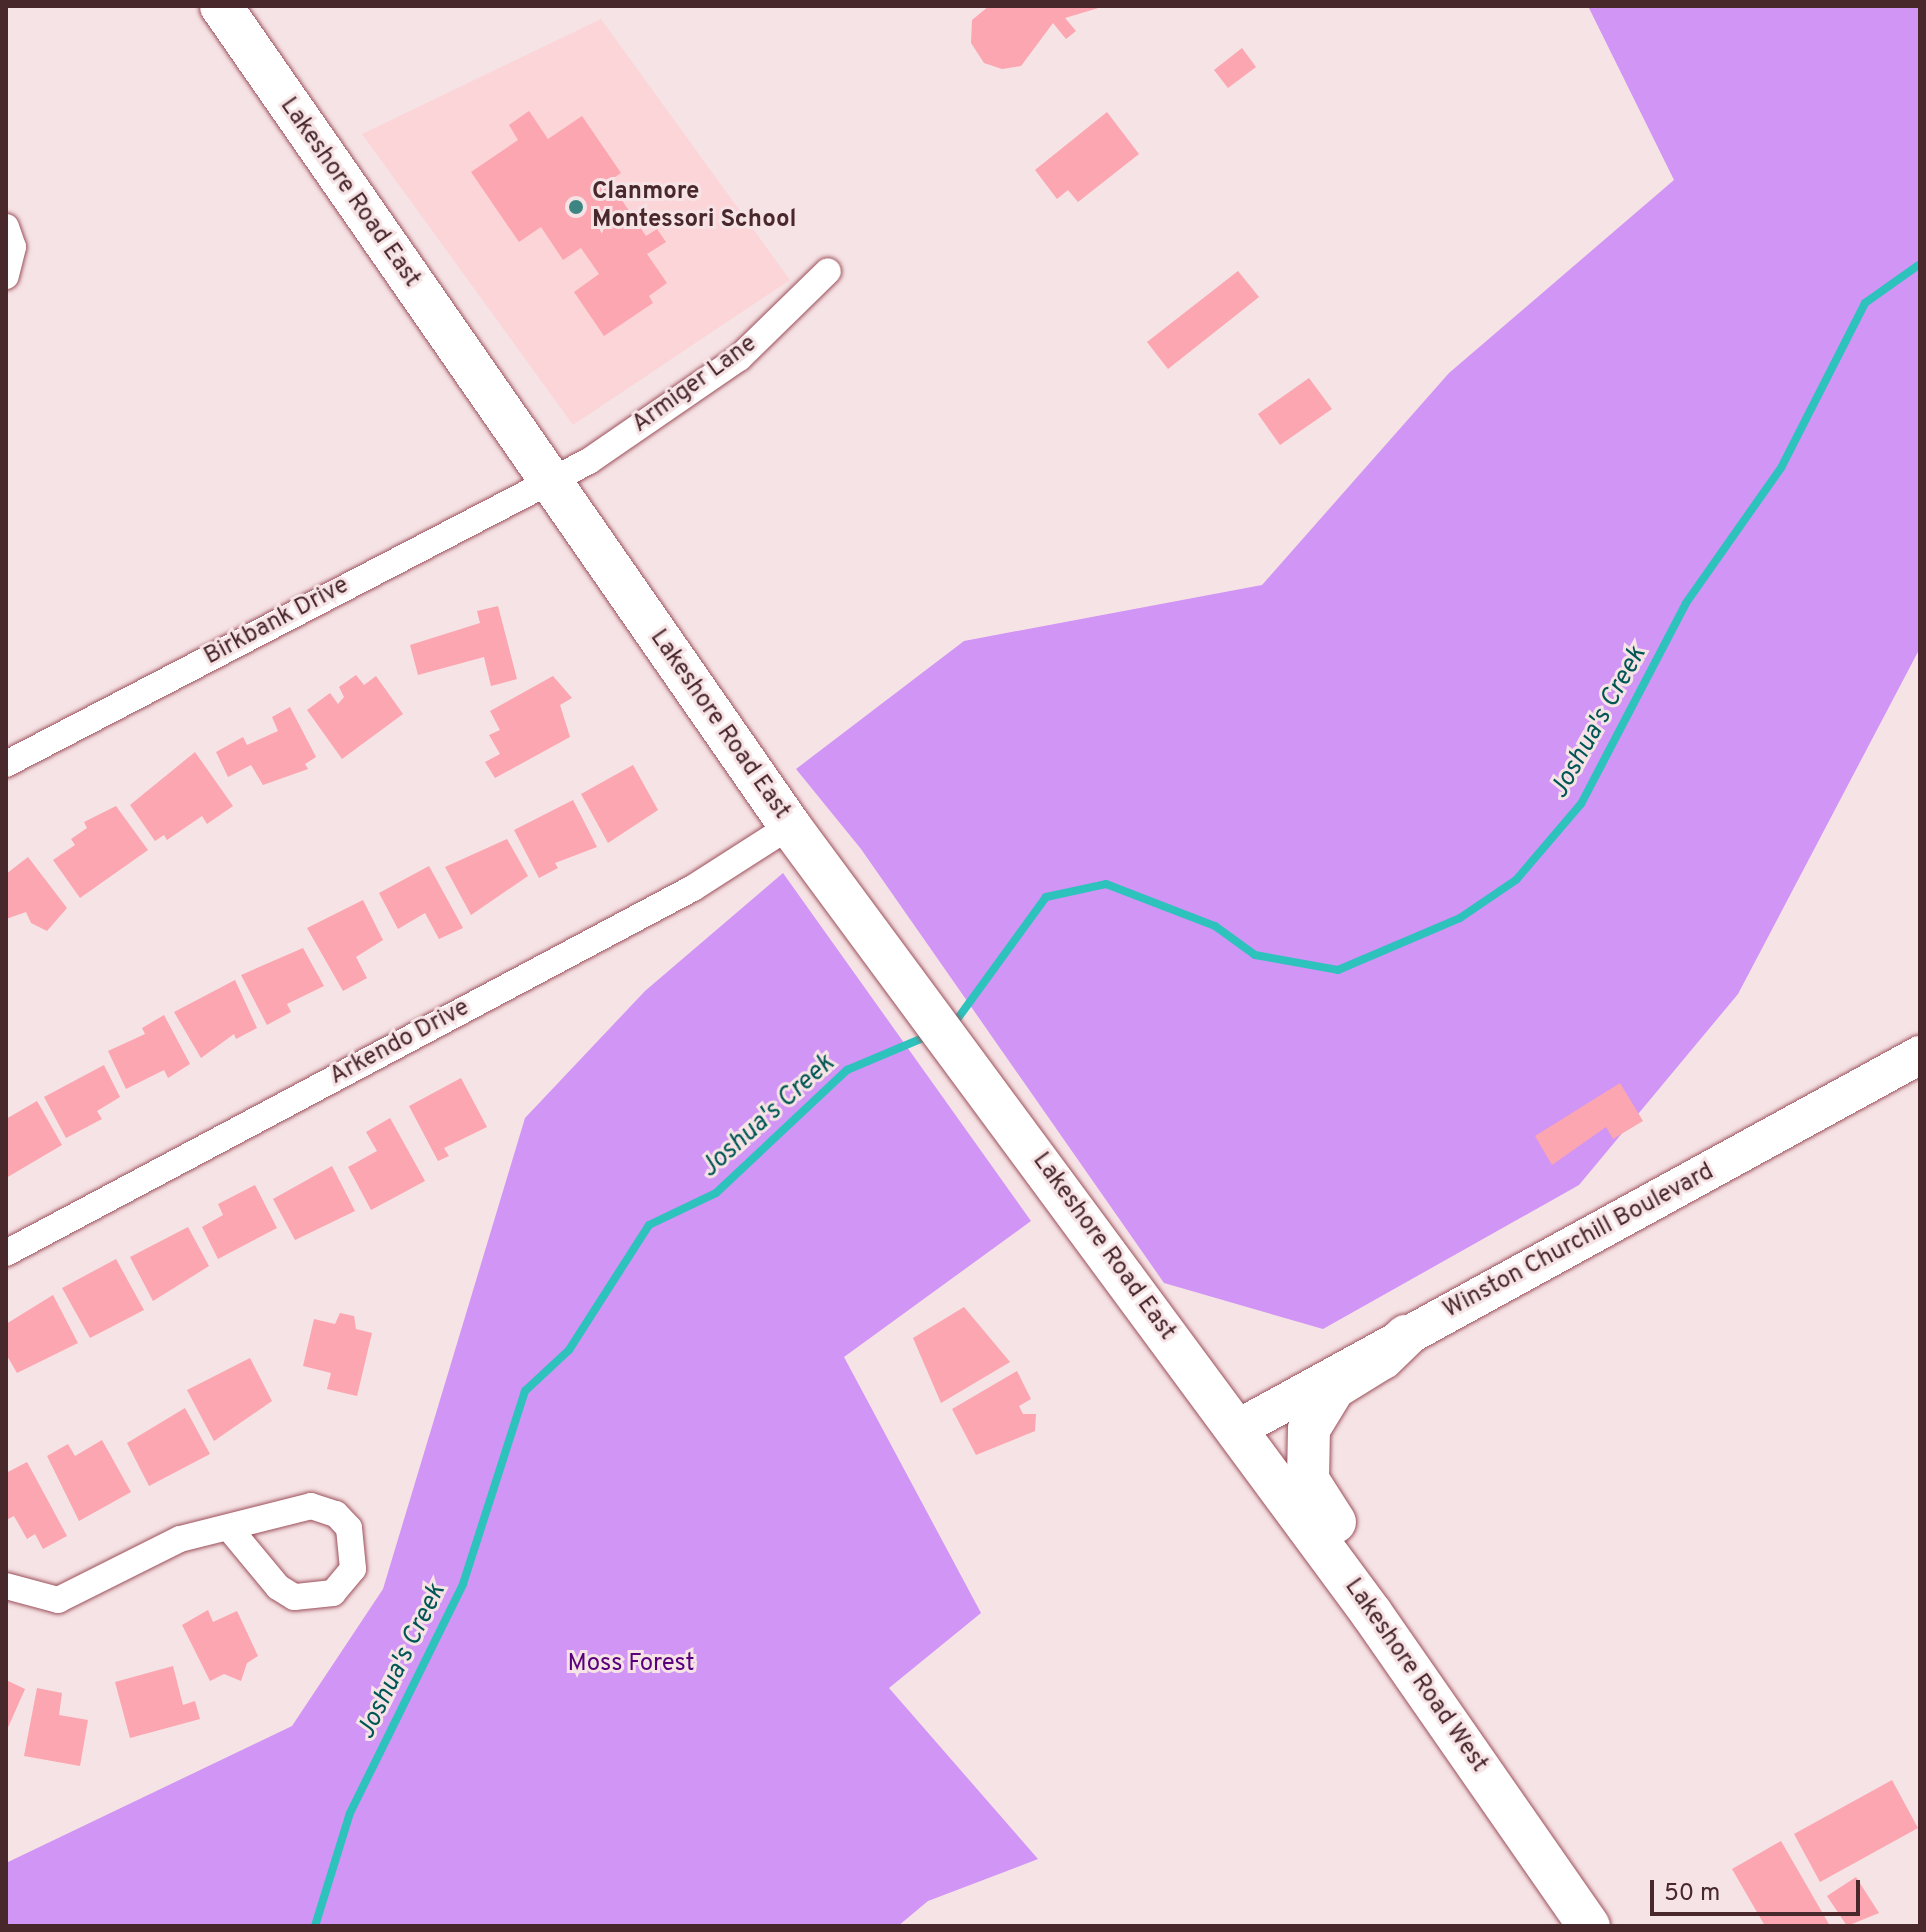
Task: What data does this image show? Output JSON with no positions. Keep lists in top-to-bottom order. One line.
{"streets":{"main road":["Lakeshore Road East","Winston Churchill Boulevard","Lakeshore Road West"],"street":["Armiger Lane","Birkbank Drive","Arkendo Drive"]},"crossings":[["Lakeshore Road East","Armiger Lane"],["Lakeshore Road East","Birkbank Drive"],["Lakeshore Road East","Arkendo Drive"],["Lakeshore Road East","Winston Churchill Boulevard"],["Lakeshore Road East","Lakeshore Road West"],["Armiger Lane","Birkbank Drive"],["Winston Churchill Boulevard","Lakeshore Road West"]],"water":["Joshua's Creek"],"parks":["Moss Forest"],"places":["Clanmore Montessori School"],"scale_bar":"50 m"}
